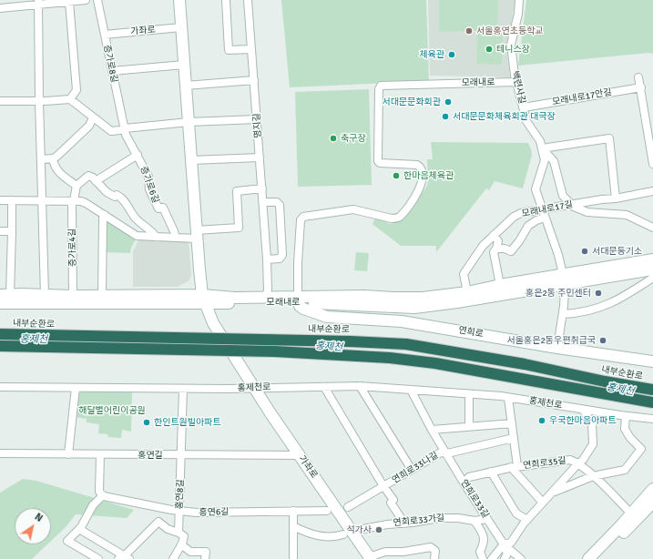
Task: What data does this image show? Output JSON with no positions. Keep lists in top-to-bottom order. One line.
{"streets":{"highway":["내부순환로"],"main road":["가좌로","모래내로","연희로"],"street":["증가로8길","백련사길","모래내로17안길","명지길","증가로6길","모래내로17길","증가로4길","홍제천로","홍연길","연희로35길","연희로33나길","홍연8길","연희로33길","홍연6길","연희로33가길"]},"crossings":[["가좌로","증가로8길"],["가좌로","모래내로"],["가좌로","홍제천로"],["가좌로","홍연길"],["증가로8길","증가로6길"],["모래내로","백련사길"],["모래내로","명지길"],["모래내로","모래내로17길"],["모래내로","증가로4길"],["모래내로","연희로"],["백련사길","모래내로17안길"],["백련사길","모래내로17길"],["홍제천로","연희로33길"],["홍연길","홍연8길"],["연희로35길","연희로33길"],["연희로33나길","연희로33길"],["연희로33나길","연희로33가길"],["홍연8길","홍연6길"],["연희로33길","연희로33가길"]],"water":["홍제천"],"parks":["해달별어린이공원"],"places":["서울홍연초등학교","테니스장","체육관","서대문문화회관","서대문문화체육회관 대극장","축구장","한마음체육관","서대문등기소","홍은2동 주민센터","서울홍은2동우편취급국","우국한마음아파트","한인트원빌아파트","석가사"],"north":"top right"}
